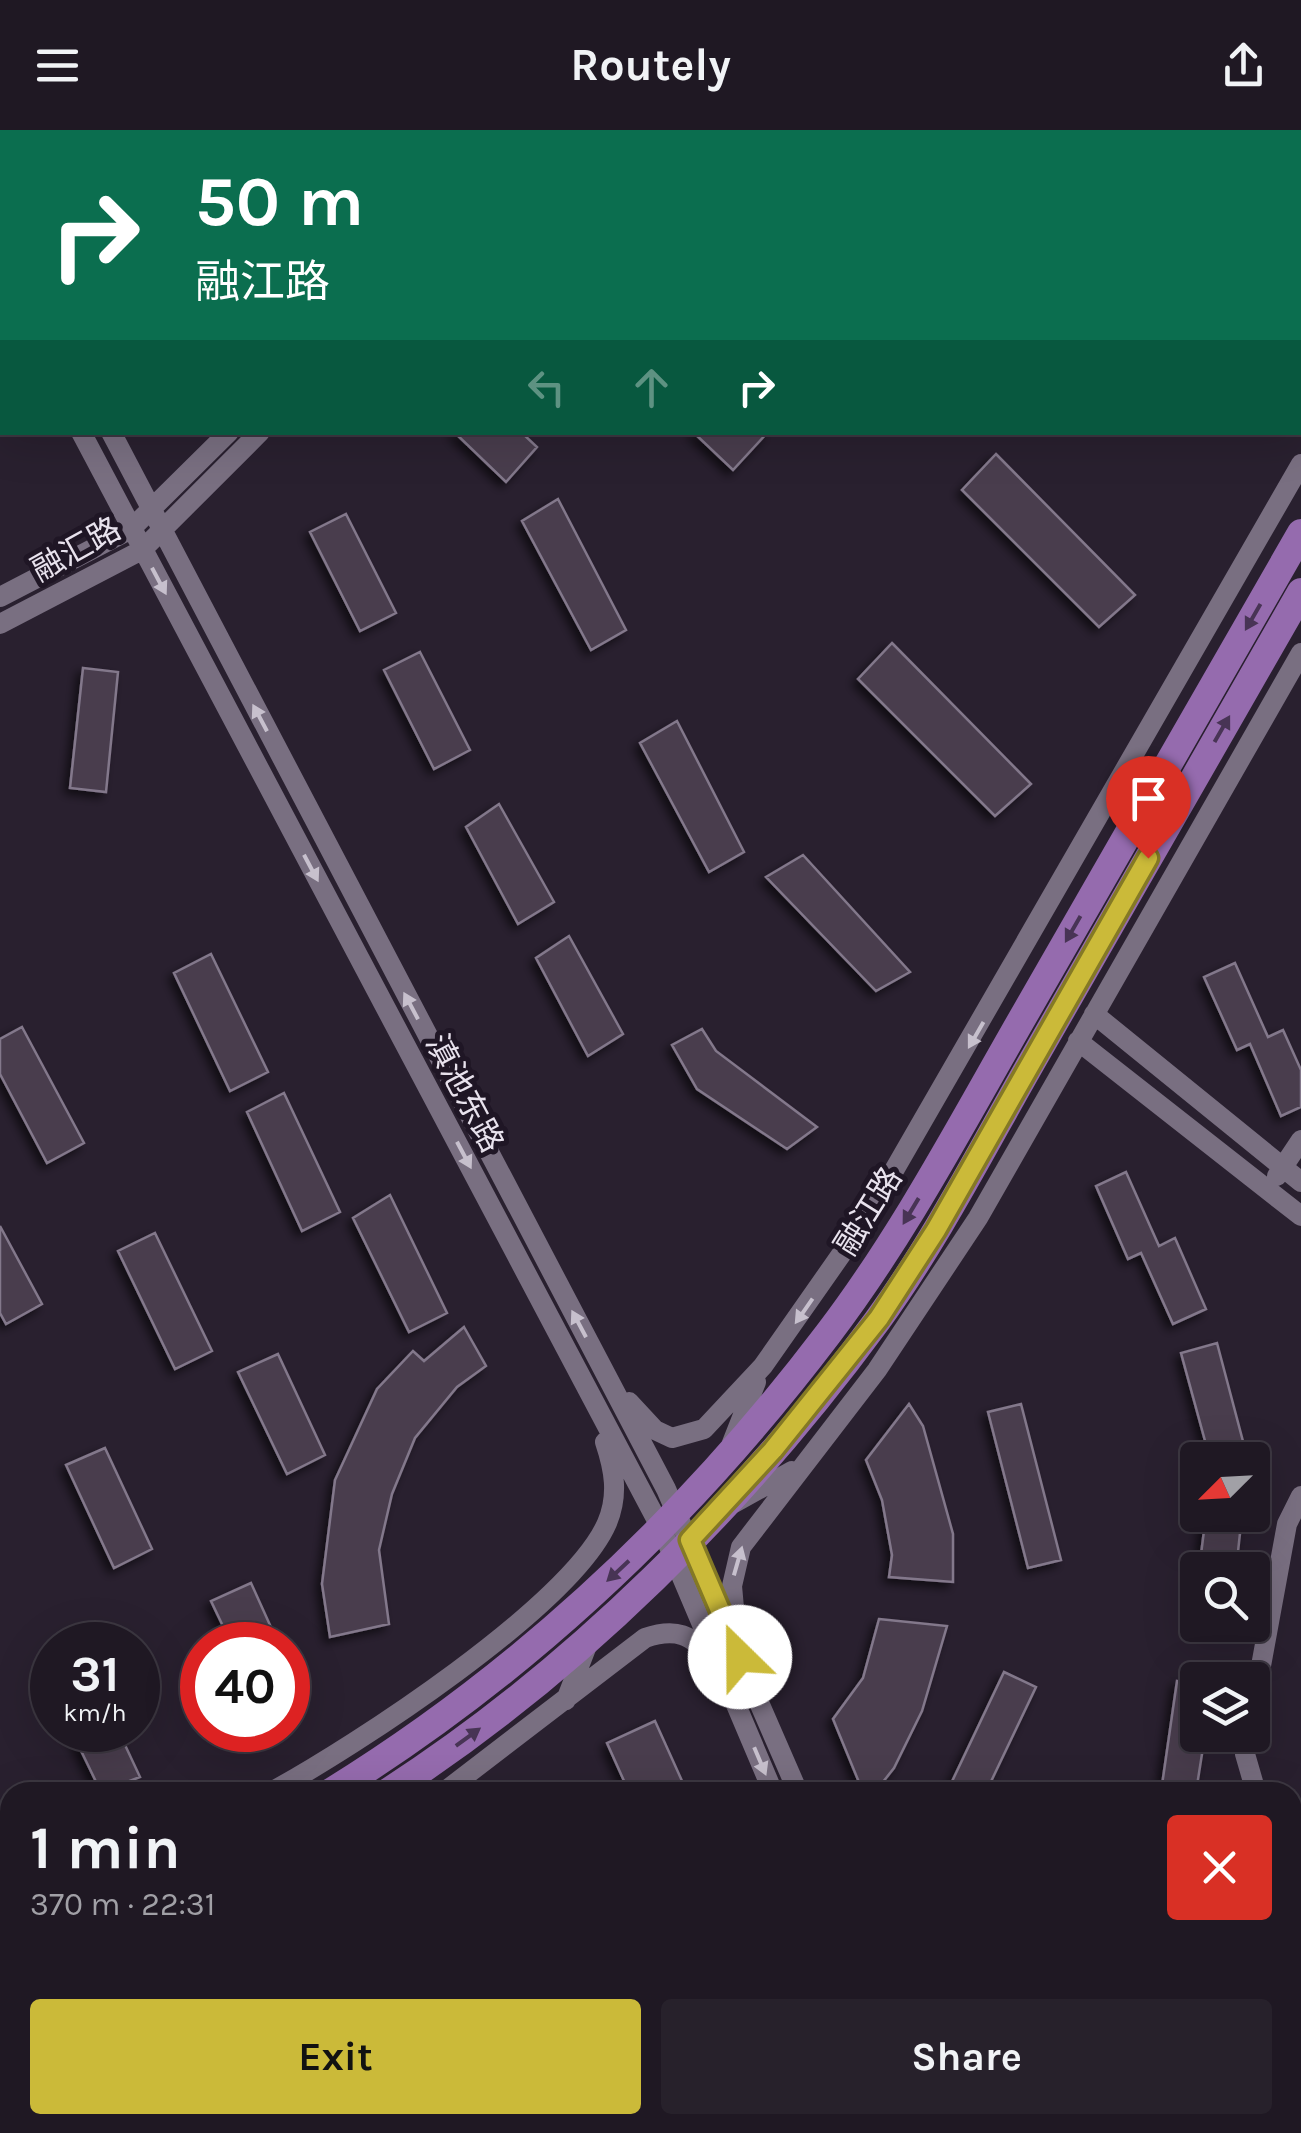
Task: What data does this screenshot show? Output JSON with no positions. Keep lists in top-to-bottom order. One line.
{"streets":{"main road":["融江路"],"street":["融汇路","滇池东路"]},"crossings":[["融汇路","滇池东路"],["滇池东路","融江路"]],"north":"bottom left","page":{"header":"Routely","turn":["50 m","融江路"],"speed":"31 km/h","limit":"40","heading":["1 min","370 m · 22:31"],"buttons":["Exit","Share"]}}
